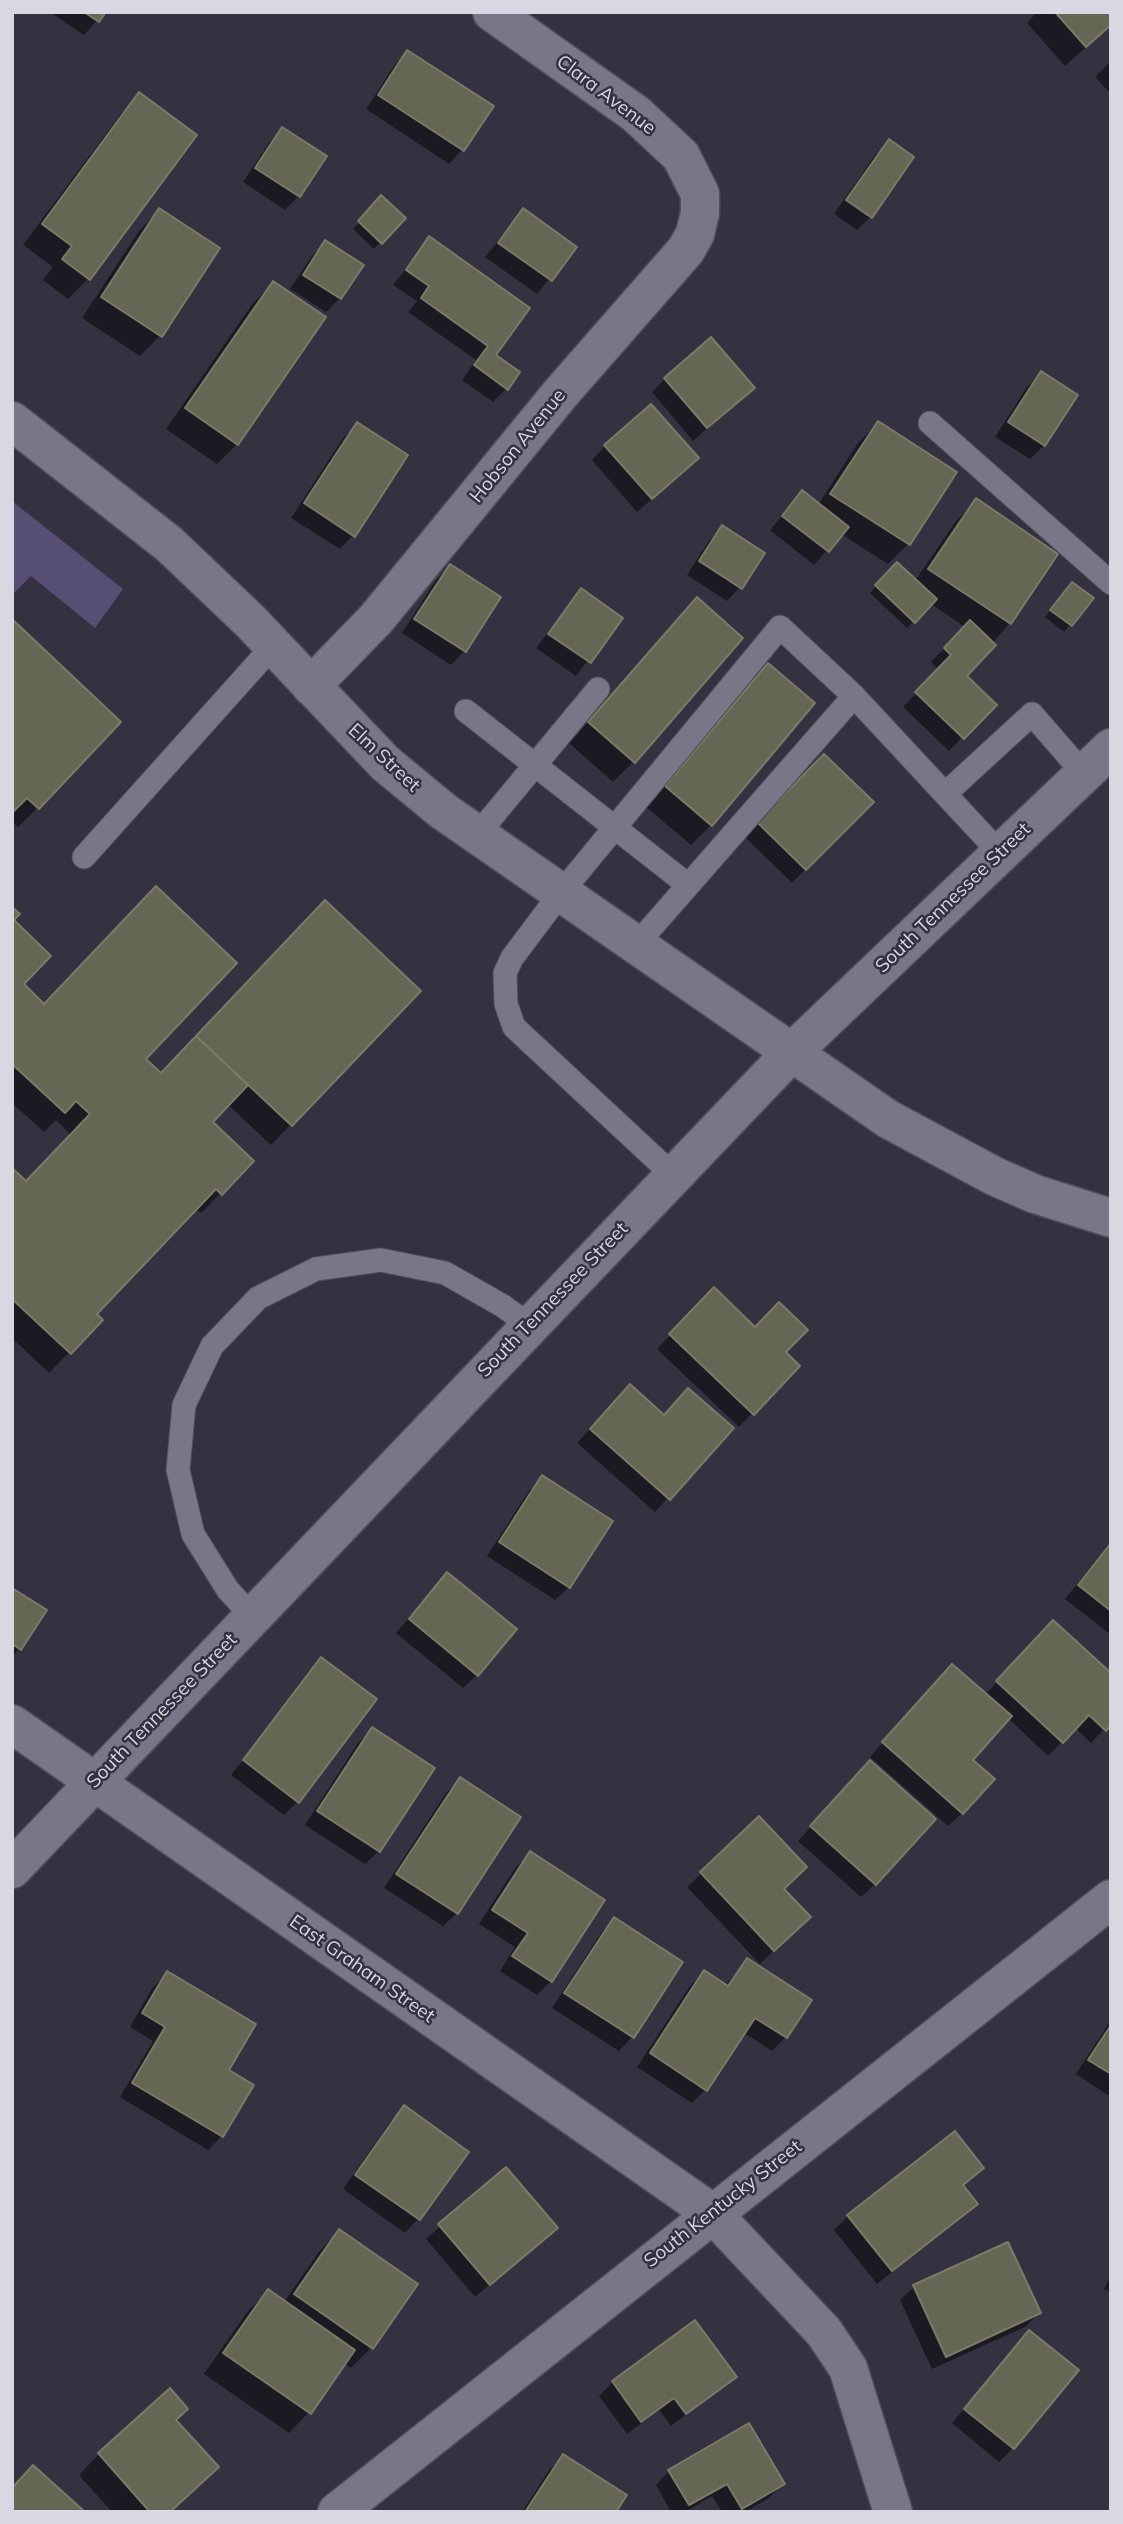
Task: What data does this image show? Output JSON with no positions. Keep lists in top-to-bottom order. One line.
{"streets":{"street":["Clara Avenue","Hobson Avenue","Elm Street","South Tennessee Street","East Graham Street","South Kentucky Street"]},"crossings":[["Clara Avenue","Hobson Avenue"],["Hobson Avenue","Elm Street"],["Elm Street","South Tennessee Street"],["South Tennessee Street","East Graham Street"],["East Graham Street","South Kentucky Street"]]}
